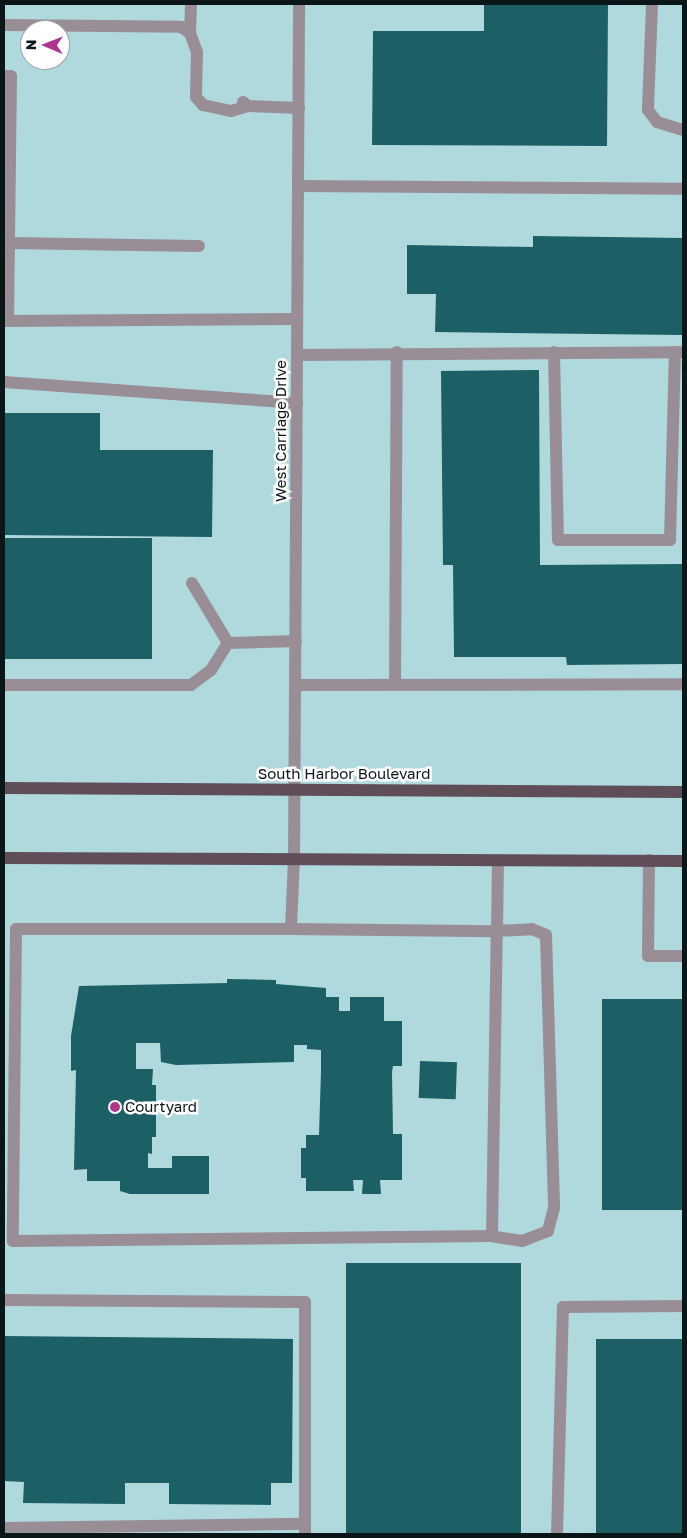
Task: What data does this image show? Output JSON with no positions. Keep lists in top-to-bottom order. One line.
{"streets":{"main road":["South Harbor Boulevard"],"street":["West Carriage Drive"]},"crossings":[["West Carriage Drive","South Harbor Boulevard"]],"places":["Courtyard"],"north":"left"}
